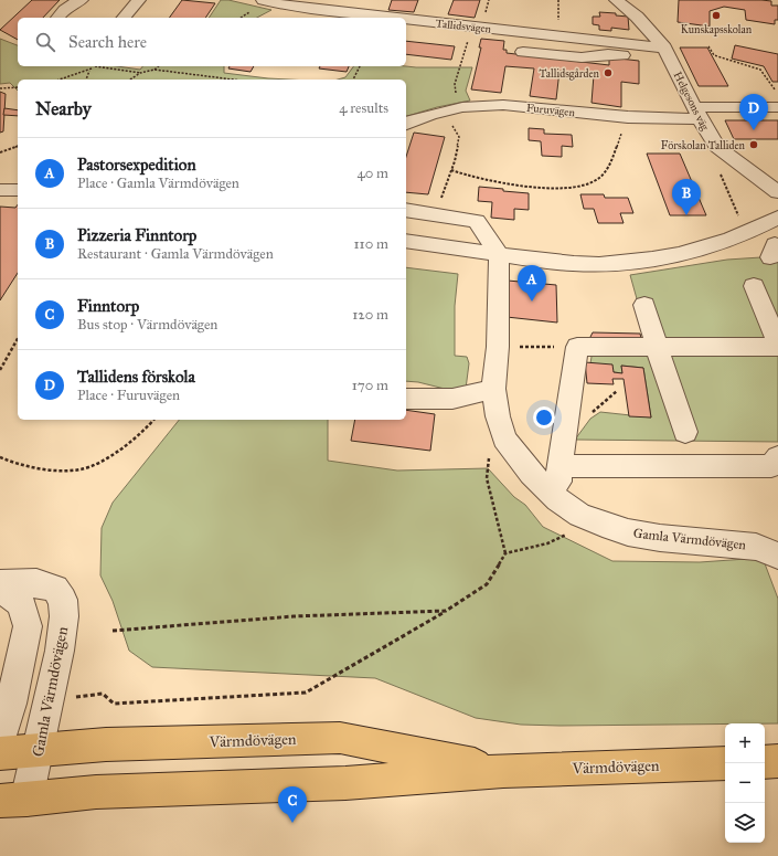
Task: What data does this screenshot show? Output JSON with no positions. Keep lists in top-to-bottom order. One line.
{"streets":{"main road":["Värmdövägen"],"street":["Tallidsvägen","Helgesons väg","Furuvägen","Gamla Värmdövägen"]},"crossings":[["Tallidsvägen","Helgesons väg"],["Helgesons väg","Furuvägen"],["Gamla Värmdövägen","Värmdövägen"]],"places":["Kunskapsskolan","Tallidsgården","Förskolan Talliden"],"page":{"search":"Search here","heading":["Nearby","4 results"],"pins":["D","B","A","C"],"list":[{"mark":"A","name":"Pastorsexpedition","note":"Place · Gamla Värmdövägen","value":"40 m"},{"mark":"B","name":"Pizzeria Finntorp","note":"Restaurant · Gamla Värmdövägen","value":"110 m"},{"mark":"C","name":"Finntorp","note":"Bus stop · Värmdövägen","value":"120 m"},{"mark":"D","name":"Tallidens förskola","note":"Place · Furuvägen","value":"170 m"}],"map_buttons":["+","−"]}}
